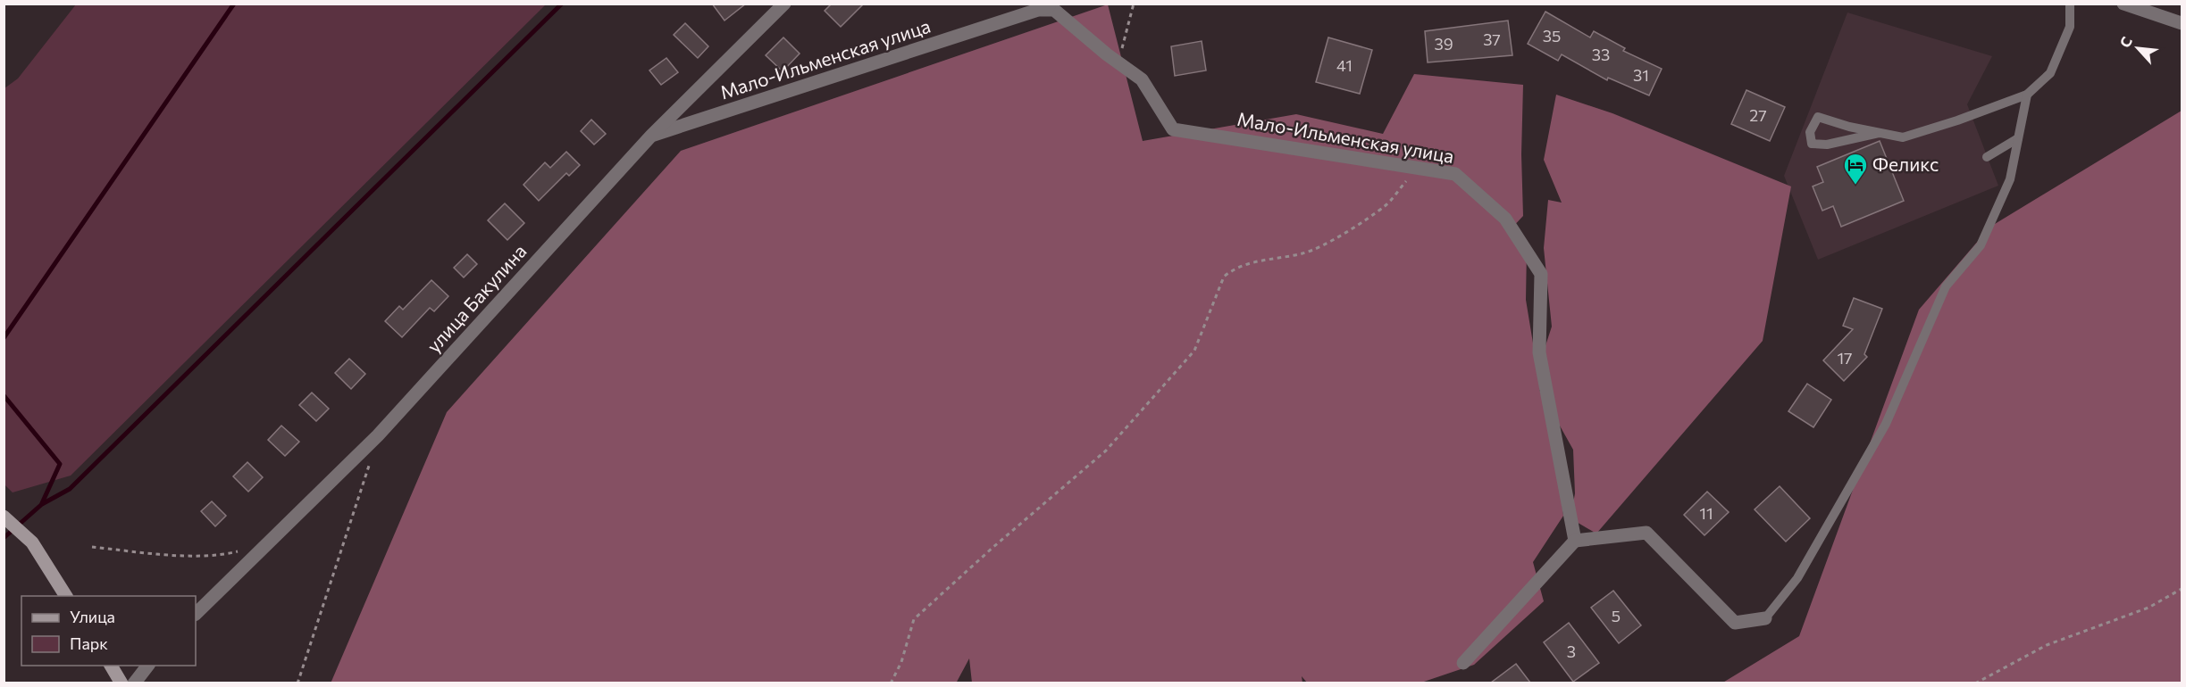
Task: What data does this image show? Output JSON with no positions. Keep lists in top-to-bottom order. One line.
{"streets":{"street":["Мало-Ильменская улица","улица Бакулина"]},"crossings":[["Мало-Ильменская улица","улица Бакулина"]],"places":{"hotel":["Феликс"]},"house_numbers":["35","37","39","33","41","31","27","17","11","5","3"],"legend":["Улица","Парк"],"north":"top left"}
